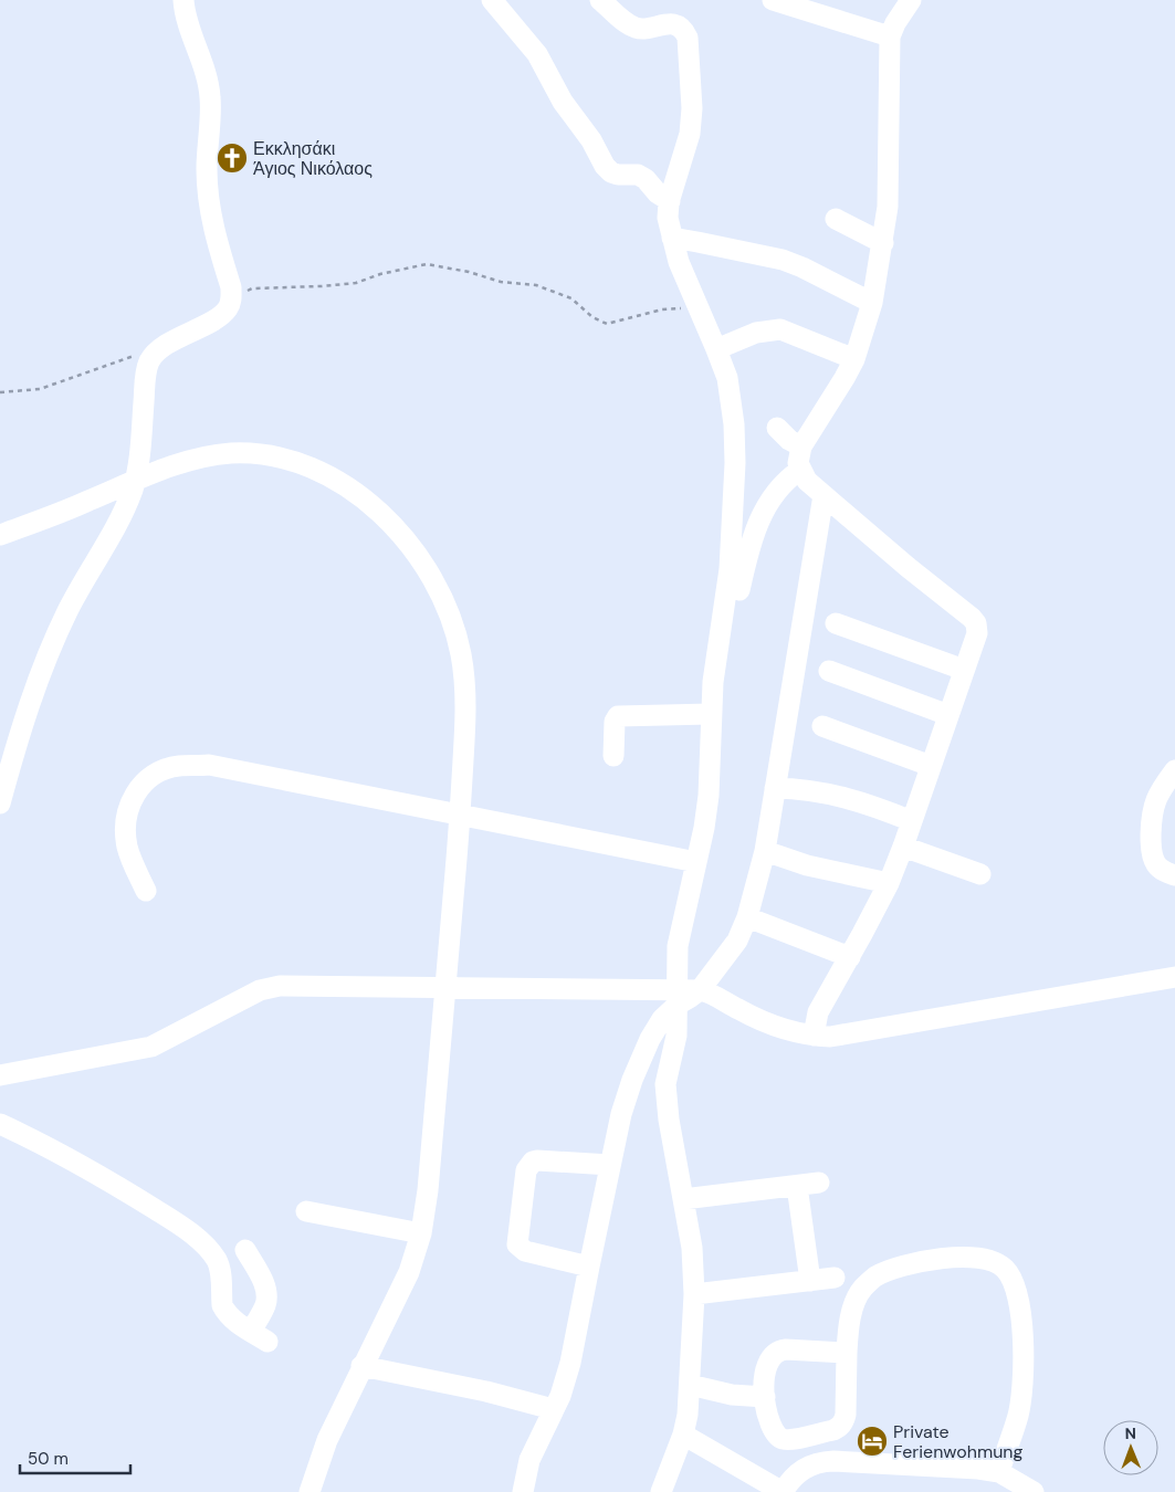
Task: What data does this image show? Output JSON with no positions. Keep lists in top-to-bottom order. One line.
{"places":{"church":["Εκκλησάκι Άγιος Νικόλαος"],"hotel":["Private Ferienwohmung"]},"scale_bar":"50 m","north":"top"}
